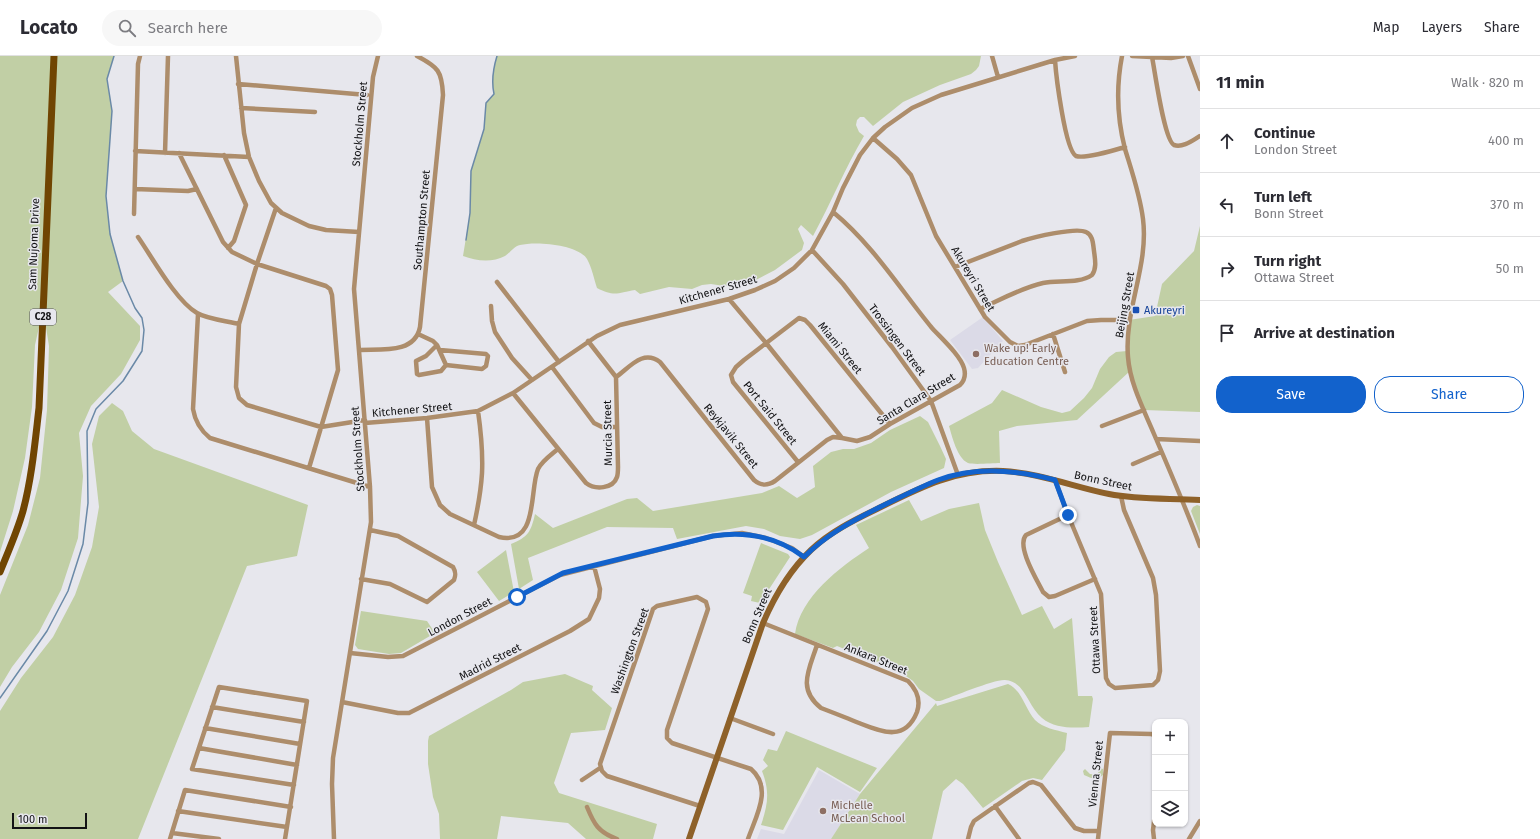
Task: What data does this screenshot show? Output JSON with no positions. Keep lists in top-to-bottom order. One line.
{"streets":{"main road":["Sam Nujoma Drive","C28"],"street":["Stockholm Street","Southampton Street","Akureyri Street","Kitchener Street","Beijing Street","Trossingen Street","Miami Street","Santa Clara Street","Port Said Street","Murcia Street","Reykjavik Street","Bonn Street","London Street","Ottawa Street","Washington Street","Ankara Street","Madrid Street","Vienna Street"]},"crossings":[["Stockholm Street","Kitchener Street"],["Stockholm Street","London Street"],["Stockholm Street","Madrid Street"],["Akureyri Street","Kitchener Street"],["Akureyri Street","Beijing Street"],["Kitchener Street","Trossingen Street"],["Kitchener Street","Santa Clara Street"],["Kitchener Street","Murcia Street"],["Beijing Street","Bonn Street"],["Trossingen Street","Santa Clara Street"],["Trossingen Street","Bonn Street"],["Miami Street","Santa Clara Street"],["Miami Street","Port Said Street"],["Santa Clara Street","Reykjavik Street"],["Port Said Street","Reykjavik Street"],["Murcia Street","Reykjavik Street"],["Bonn Street","London Street"],["Bonn Street","Ottawa Street"],["Bonn Street","Washington Street"],["Bonn Street","Ankara Street"],["London Street","Madrid Street"]],"places":{"transit":["Akureyri"],"other":["Wake up! Early Education Centre","Michelle McLean School"]},"scale_bar":"100 m","page":{"header":"Locato","search":"Search here","nav":["Map","Layers","Share"],"heading":["11 min","Walk · 820 m"],"list":[["Continue","London Street","400 m"],["Turn left","Bonn Street","370 m"],["Turn right","Ottawa Street","50 m"],"Arrive at destination"],"buttons":["Save","Share"],"map_buttons":["+","−"],"scale":"100 m"}}
